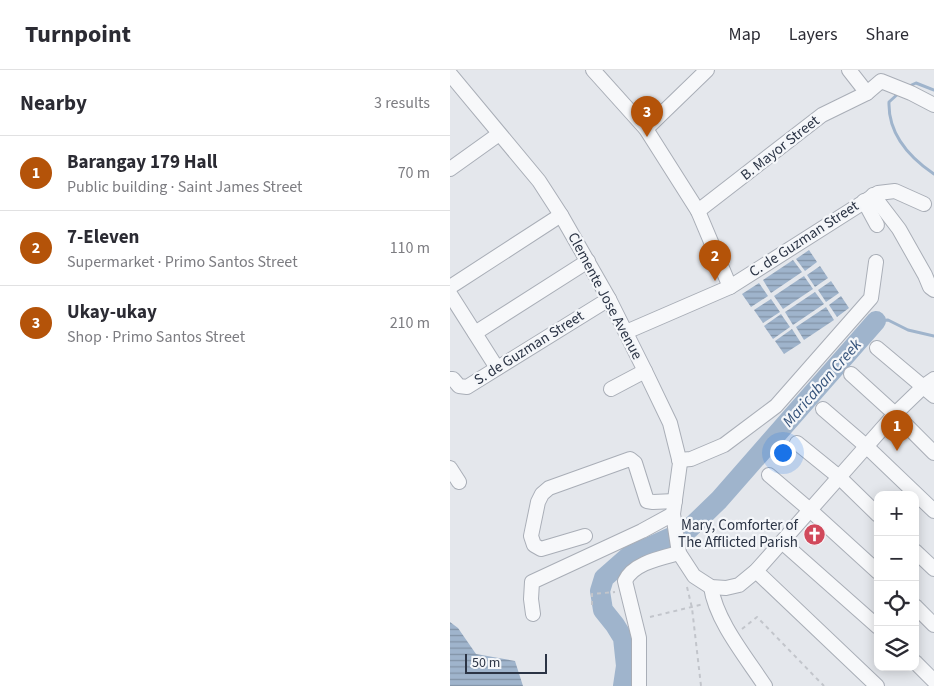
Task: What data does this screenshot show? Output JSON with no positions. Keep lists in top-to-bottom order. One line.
{"streets":{"street":["B. Mayor Street","C. de Guzman Street","Clemente Jose Avenue","S. de Guzman Street"]},"crossings":[["C. de Guzman Street","Clemente Jose Avenue"],["Clemente Jose Avenue","S. de Guzman Street"]],"water":["Maricaban Creek"],"places":{"church":["Mary, Comforter of The Afflicted Parish"]},"scale_bar":"50 m","page":{"header":"Turnpoint","nav":["Map","Layers","Share"],"heading":["Nearby","3 results"],"pins":["3","2","1"],"list":[{"mark":"1","name":"Barangay 179 Hall","note":"Public building · Saint James Street","value":"70 m"},{"mark":"2","name":"7-Eleven","note":"Supermarket · Primo Santos Street","value":"110 m"},{"mark":"3","name":"Ukay-ukay","note":"Shop · Primo Santos Street","value":"210 m"}],"map_buttons":["+","−"],"scale":"50 m"}}
